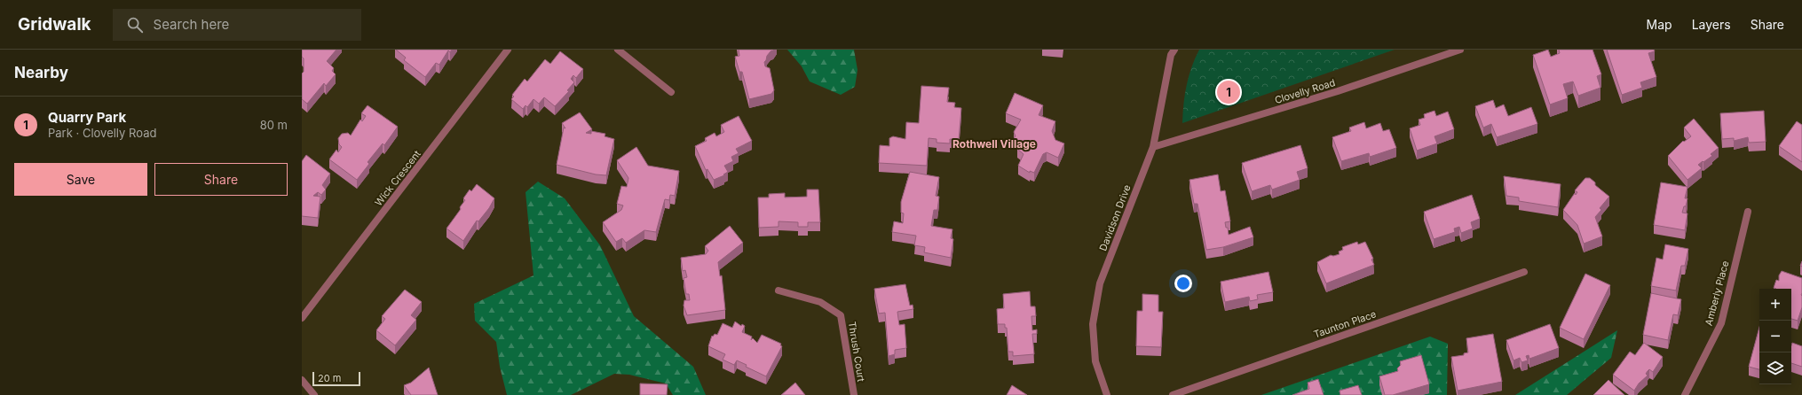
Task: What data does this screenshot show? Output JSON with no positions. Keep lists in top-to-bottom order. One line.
{"streets":{"street":["Clovelly Road","Wick Crescent","Davidson Drive","Amberly Place","Taunton Place","Thrush Court"]},"crossings":[["Clovelly Road","Davidson Drive"]],"districts":["Rothwell Village"],"scale_bar":"20 m","page":{"header":"Gridwalk","search":"Search here","nav":["Map","Layers","Share"],"heading":"Nearby","pins":"1","list":[{"mark":"1","name":"Quarry Park","note":"Park · Clovelly Road","value":"80 m"}],"buttons":["Save","Share"],"map_buttons":["+","−"],"scale":"20 m"}}
